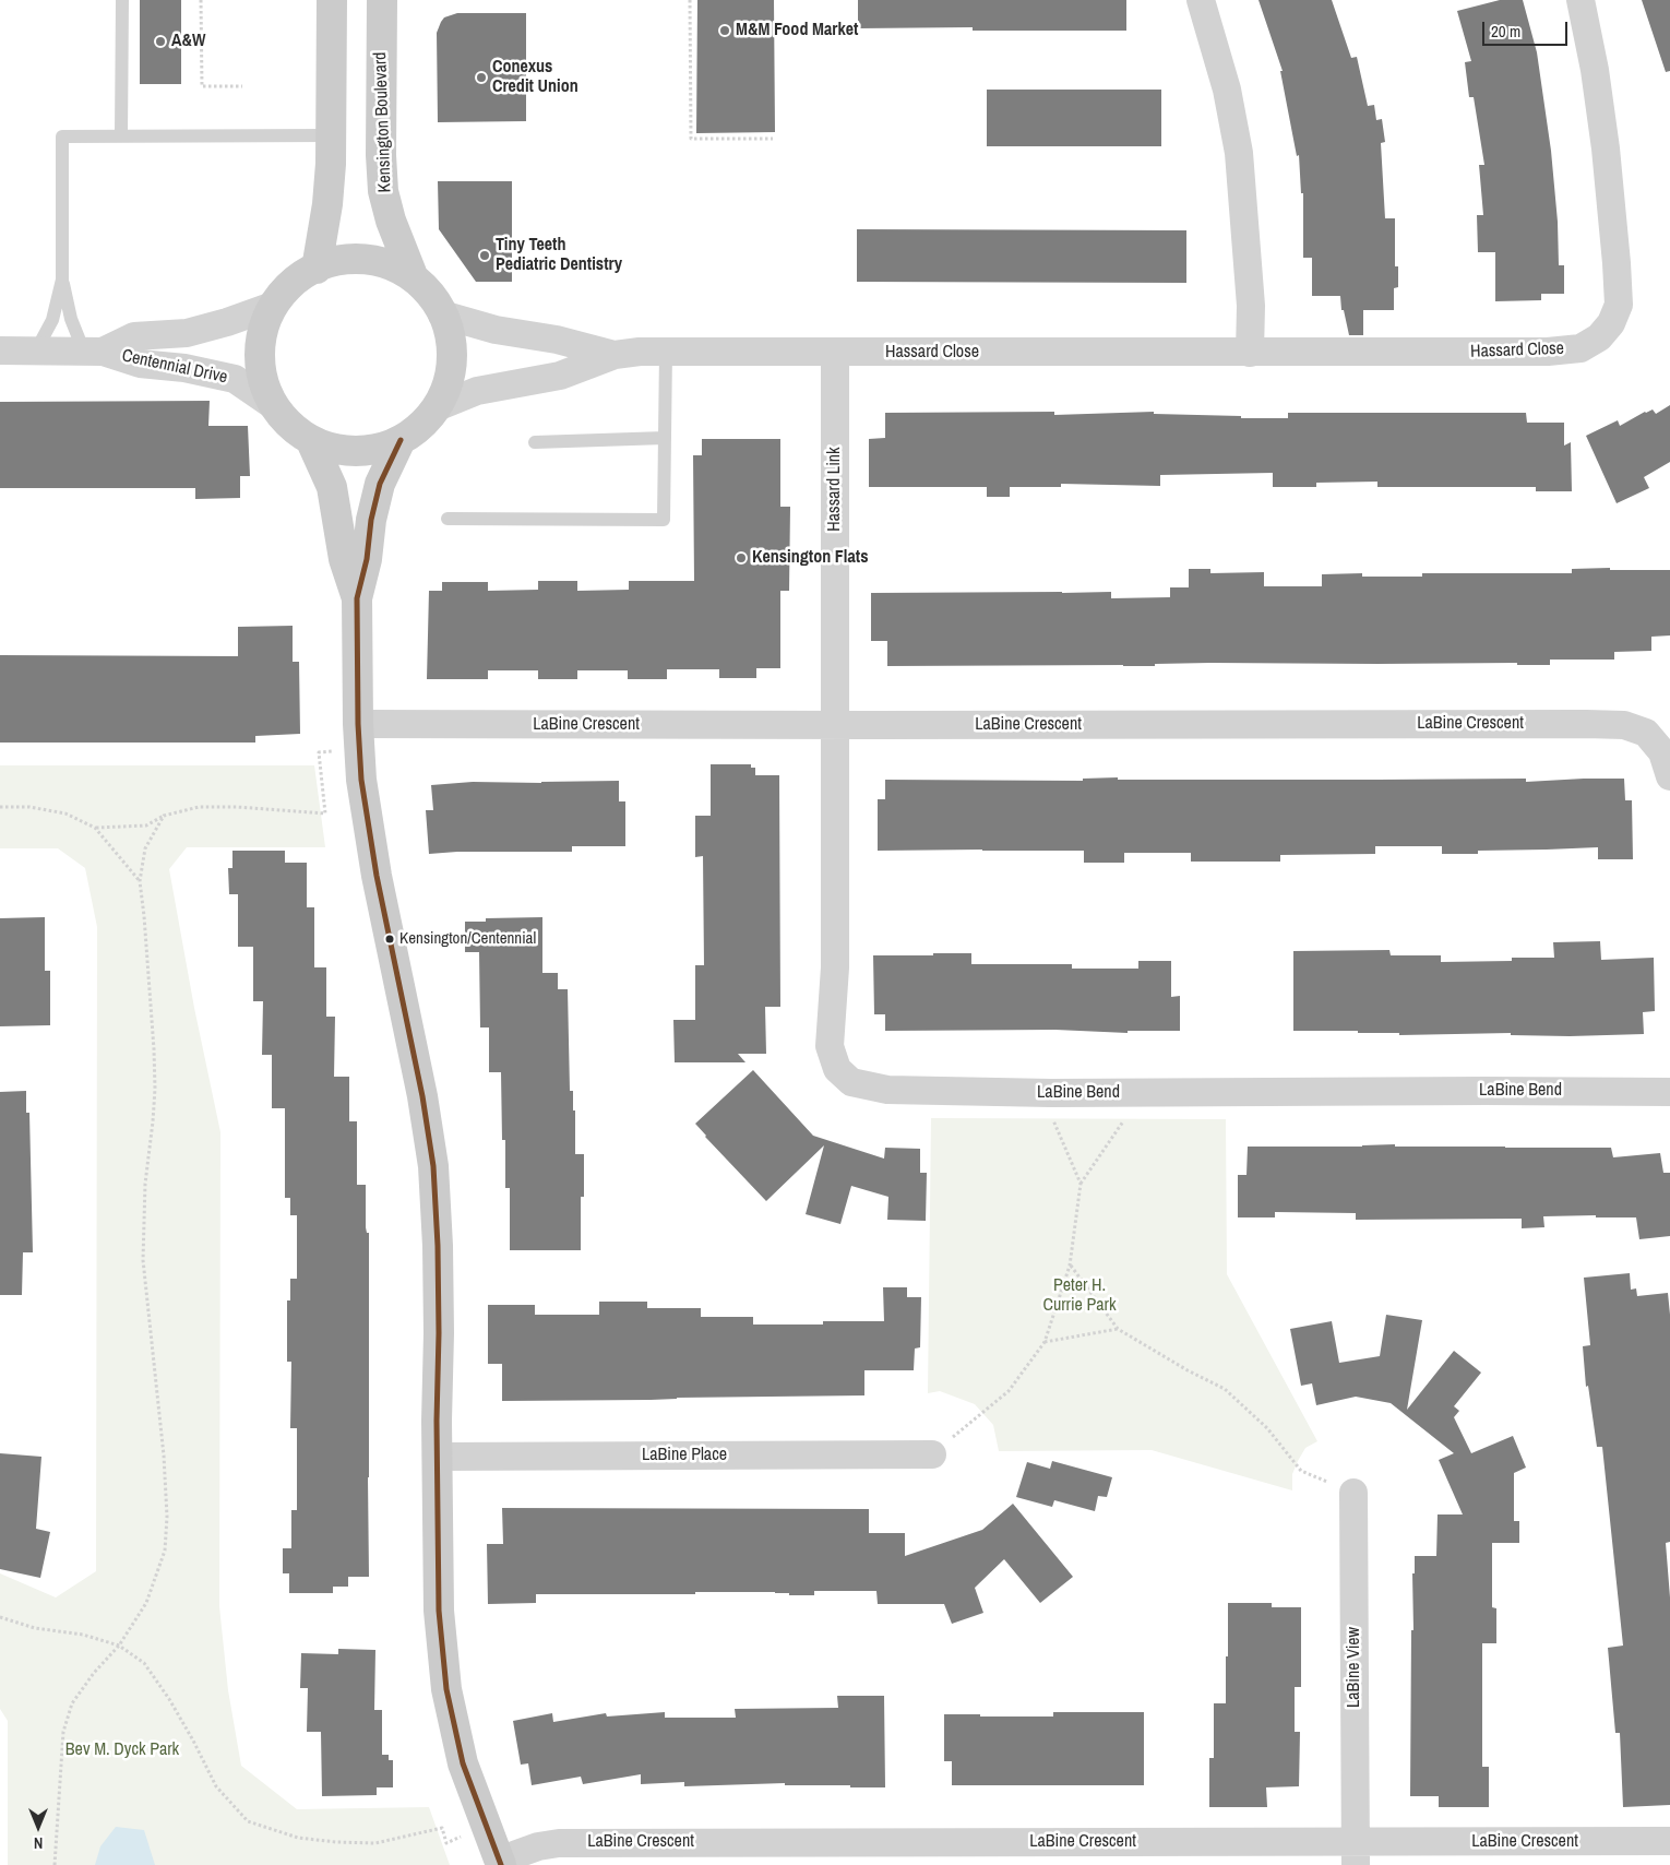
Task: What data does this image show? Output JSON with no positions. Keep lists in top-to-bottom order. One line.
{"streets":{"main road":["Kensington Boulevard"],"street":["Hassard Close","Centennial Drive","Hassard Link","LaBine Crescent","LaBine Bend","LaBine Place","LaBine View"]},"crossings":[["Kensington Boulevard","Hassard Close"],["Kensington Boulevard","Centennial Drive"],["Hassard Close","Centennial Drive"],["Hassard Close","Hassard Link"],["Hassard Link","LaBine Crescent"],["Hassard Link","LaBine Bend"],["LaBine Crescent","LaBine Bend"],["LaBine Crescent","LaBine View"]],"parks":["Peter H. Currie Park","Bev M. Dyck Park"],"places":["M&M Food Market","A&W","Conexus Credit Union","Tiny Teeth Pediatric Dentistry","Kensington Flats","Kensington/Centennial"],"scale_bar":"20 m","north":"bottom"}
